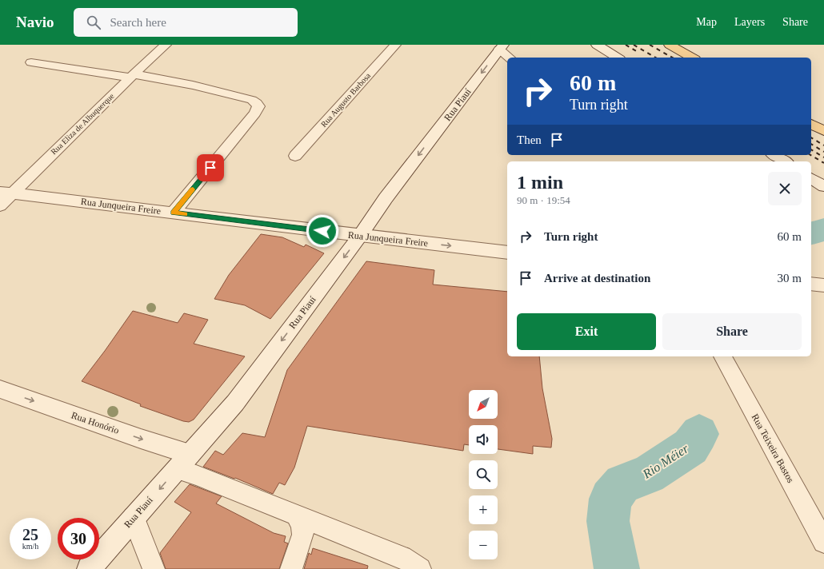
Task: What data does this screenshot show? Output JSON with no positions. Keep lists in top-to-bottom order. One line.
{"streets":{"street":["Rua Augusto Barbosa","Rua Piauí","Rua Eliza de Albuquerque","Rua Junqueira Freire","Rua Honório","Rua Teixeira Bastos"]},"crossings":[["Rua Piauí","Rua Junqueira Freire"],["Rua Piauí","Rua Honório"],["Rua Eliza de Albuquerque","Rua Junqueira Freire"]],"one_way":["Rua Piauí","Rua Honório"],"water":["Rio Méier"],"north":"bottom left","page":{"header":"Navio","search":"Search here","nav":["Map","Layers","Share"],"turn":["60 m","Turn right"],"then":"Then","heading":["1 min","90 m · 19:54"],"list":[{"name":"Turn right","value":"60 m"},{"name":"Arrive at destination","value":"30 m"}],"buttons":["Exit","Share"],"map_buttons":["+","−"],"speed":"25 km/h","limit":"30"}}
